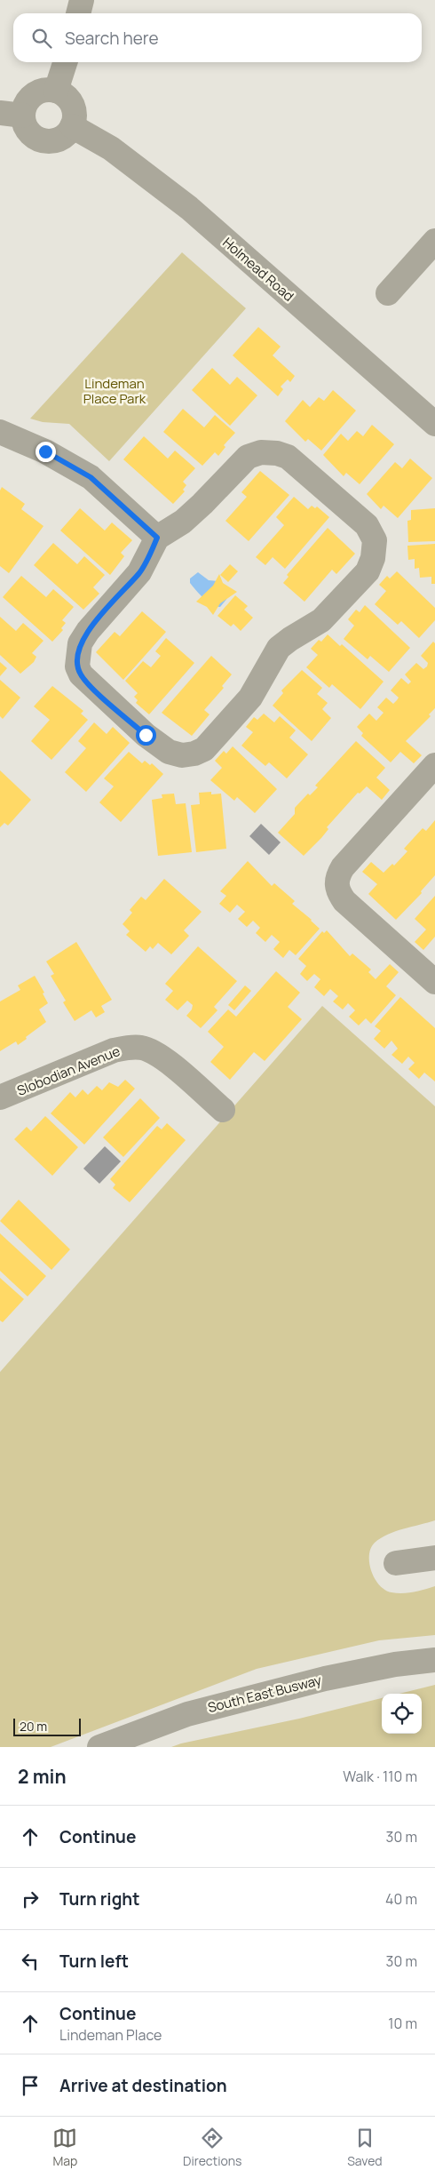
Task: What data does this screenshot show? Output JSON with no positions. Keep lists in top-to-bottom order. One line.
{"streets":{"street":["Holmead Road","Slobodian Avenue","South East Busway"]},"parks":["Lindeman Place Park"],"scale_bar":"20 m","page":{"search":"Search here","scale":"20 m","heading":["2 min","Walk · 110 m"],"list":[["Continue","30 m"],["Turn right","40 m"],["Turn left","30 m"],["Continue","Lindeman Place","10 m"],"Arrive at destination"],"nav":["Map","Directions","Saved"]}}
